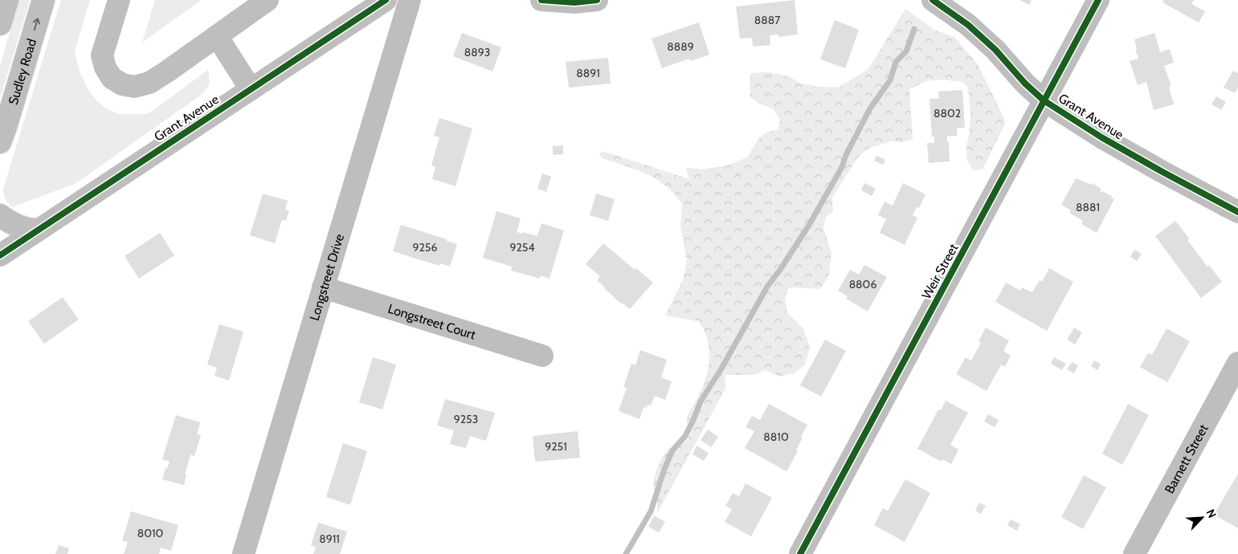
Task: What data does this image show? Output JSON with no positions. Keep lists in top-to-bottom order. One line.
{"streets":{"street":["Sudley Road","Grant Avenue","Weir Street","Longstreet Drive","Longstreet Court","Barnett Street"]},"crossings":[["Grant Avenue","Weir Street"],["Longstreet Drive","Longstreet Court"]],"one_way":["Sudley Road"],"house_numbers":["8887","8889","8893","8891","8802","8881","9256","9254","8806","9253","8810","9251","8010","8911"],"north":"top right"}
